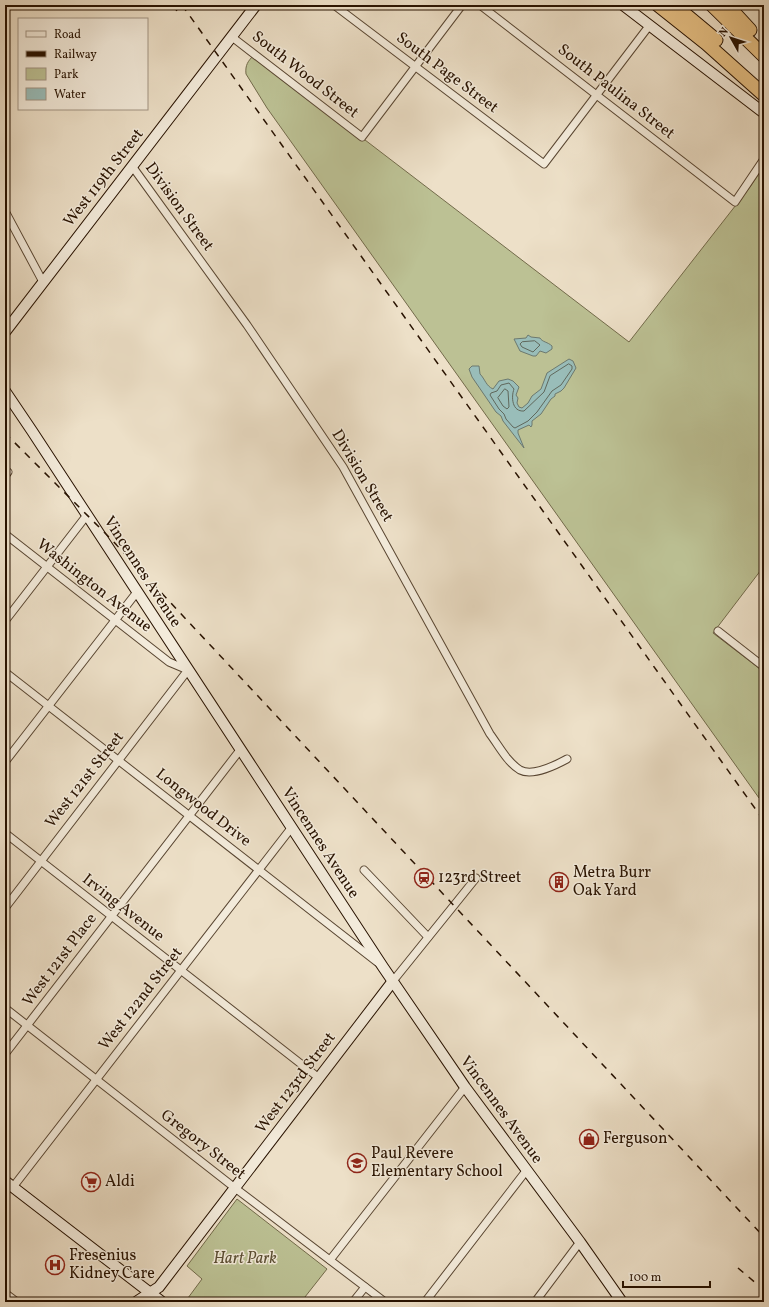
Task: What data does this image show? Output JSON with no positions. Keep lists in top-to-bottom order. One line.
{"streets":{"main road":["West 119th Street","Vincennes Avenue","West 123rd Street"],"street":["South Page Street","South Wood Street","South Paulina Street","Division Street","Washington Avenue","West 121st Street","Longwood Drive","Irving Avenue","West 121st Place","West 122nd Street","Gregory Street"]},"crossings":[["South Page Street","South Wood Street"],["South Page Street","South Paulina Street"],["South Wood Street","West 119th Street"],["West 119th Street","Division Street"],["Vincennes Avenue","Washington Avenue"],["Vincennes Avenue","West 121st Street"],["Vincennes Avenue","Longwood Drive"],["Vincennes Avenue","West 121st Place"],["Vincennes Avenue","West 122nd Street"],["Vincennes Avenue","West 123rd Street"],["Washington Avenue","West 121st Street"],["West 121st Street","Longwood Drive"],["West 121st Street","Irving Avenue"],["Longwood Drive","West 121st Place"],["Longwood Drive","West 122nd Street"],["Irving Avenue","West 121st Place"],["Irving Avenue","West 122nd Street"],["Irving Avenue","West 123rd Street"],["West 121st Place","Gregory Street"],["West 122nd Street","Gregory Street"],["West 123rd Street","Gregory Street"]],"parks":["Hart Park"],"places":{"station":["123rd Street"],"building":["Metra Burr Oak Yard"],"shop":["Ferguson"],"school or university":["Paul Revere Elementary School"],"supermarket":["Aldi"],"hospital":["Fresenius Kidney Care"]},"legend":["Road","Railway","Park","Water"],"scale_bar":"100 m","north":"top left"}
